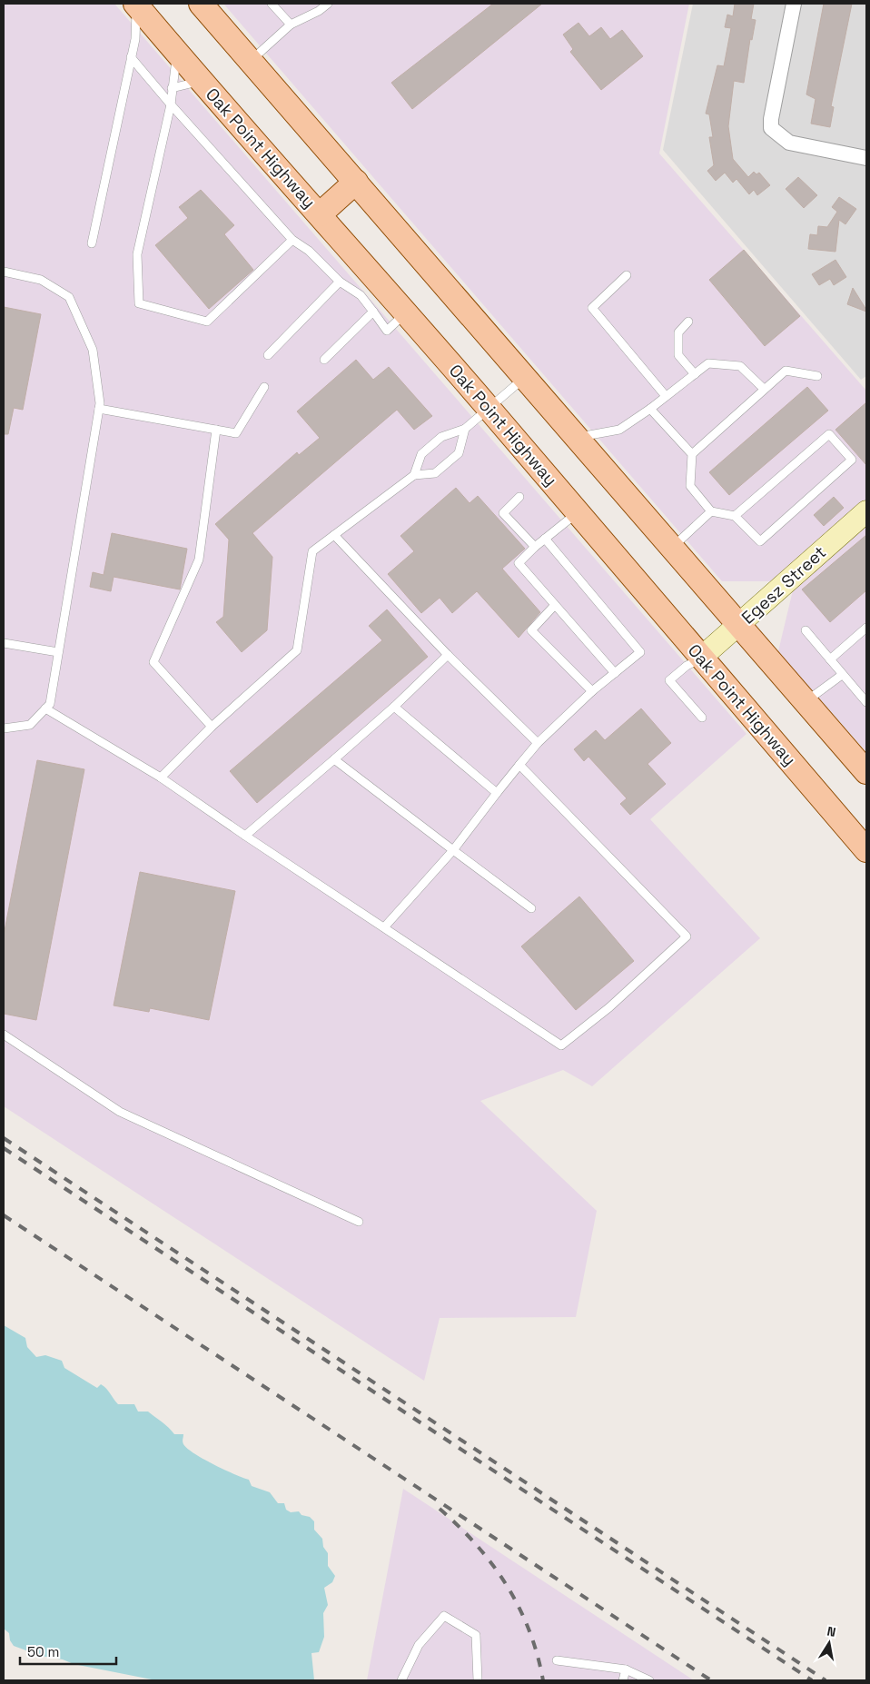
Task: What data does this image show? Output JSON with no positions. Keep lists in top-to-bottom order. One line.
{"streets":{"main road":["Oak Point Highway"],"street":["Egesz Street"]},"crossings":[["Oak Point Highway","Egesz Street"]],"scale_bar":"50 m","north":"top"}
